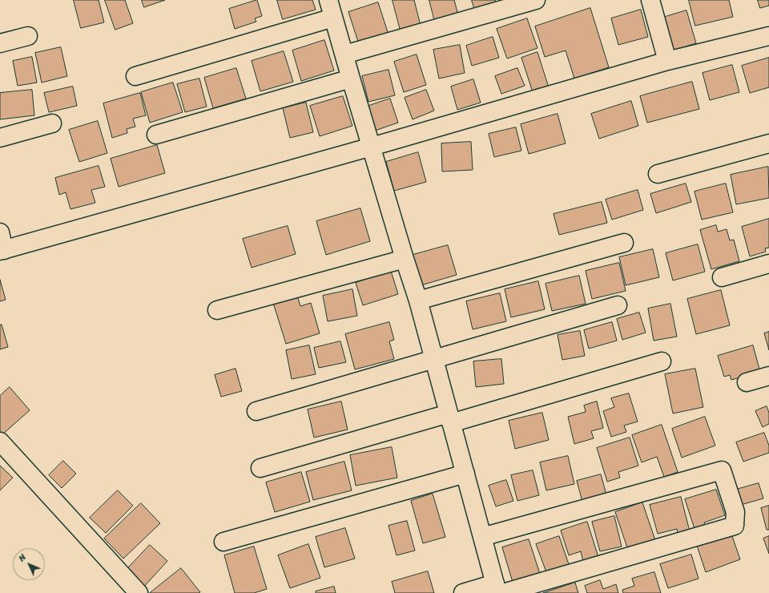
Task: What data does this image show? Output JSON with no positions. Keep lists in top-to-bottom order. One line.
{"north":"top left"}
